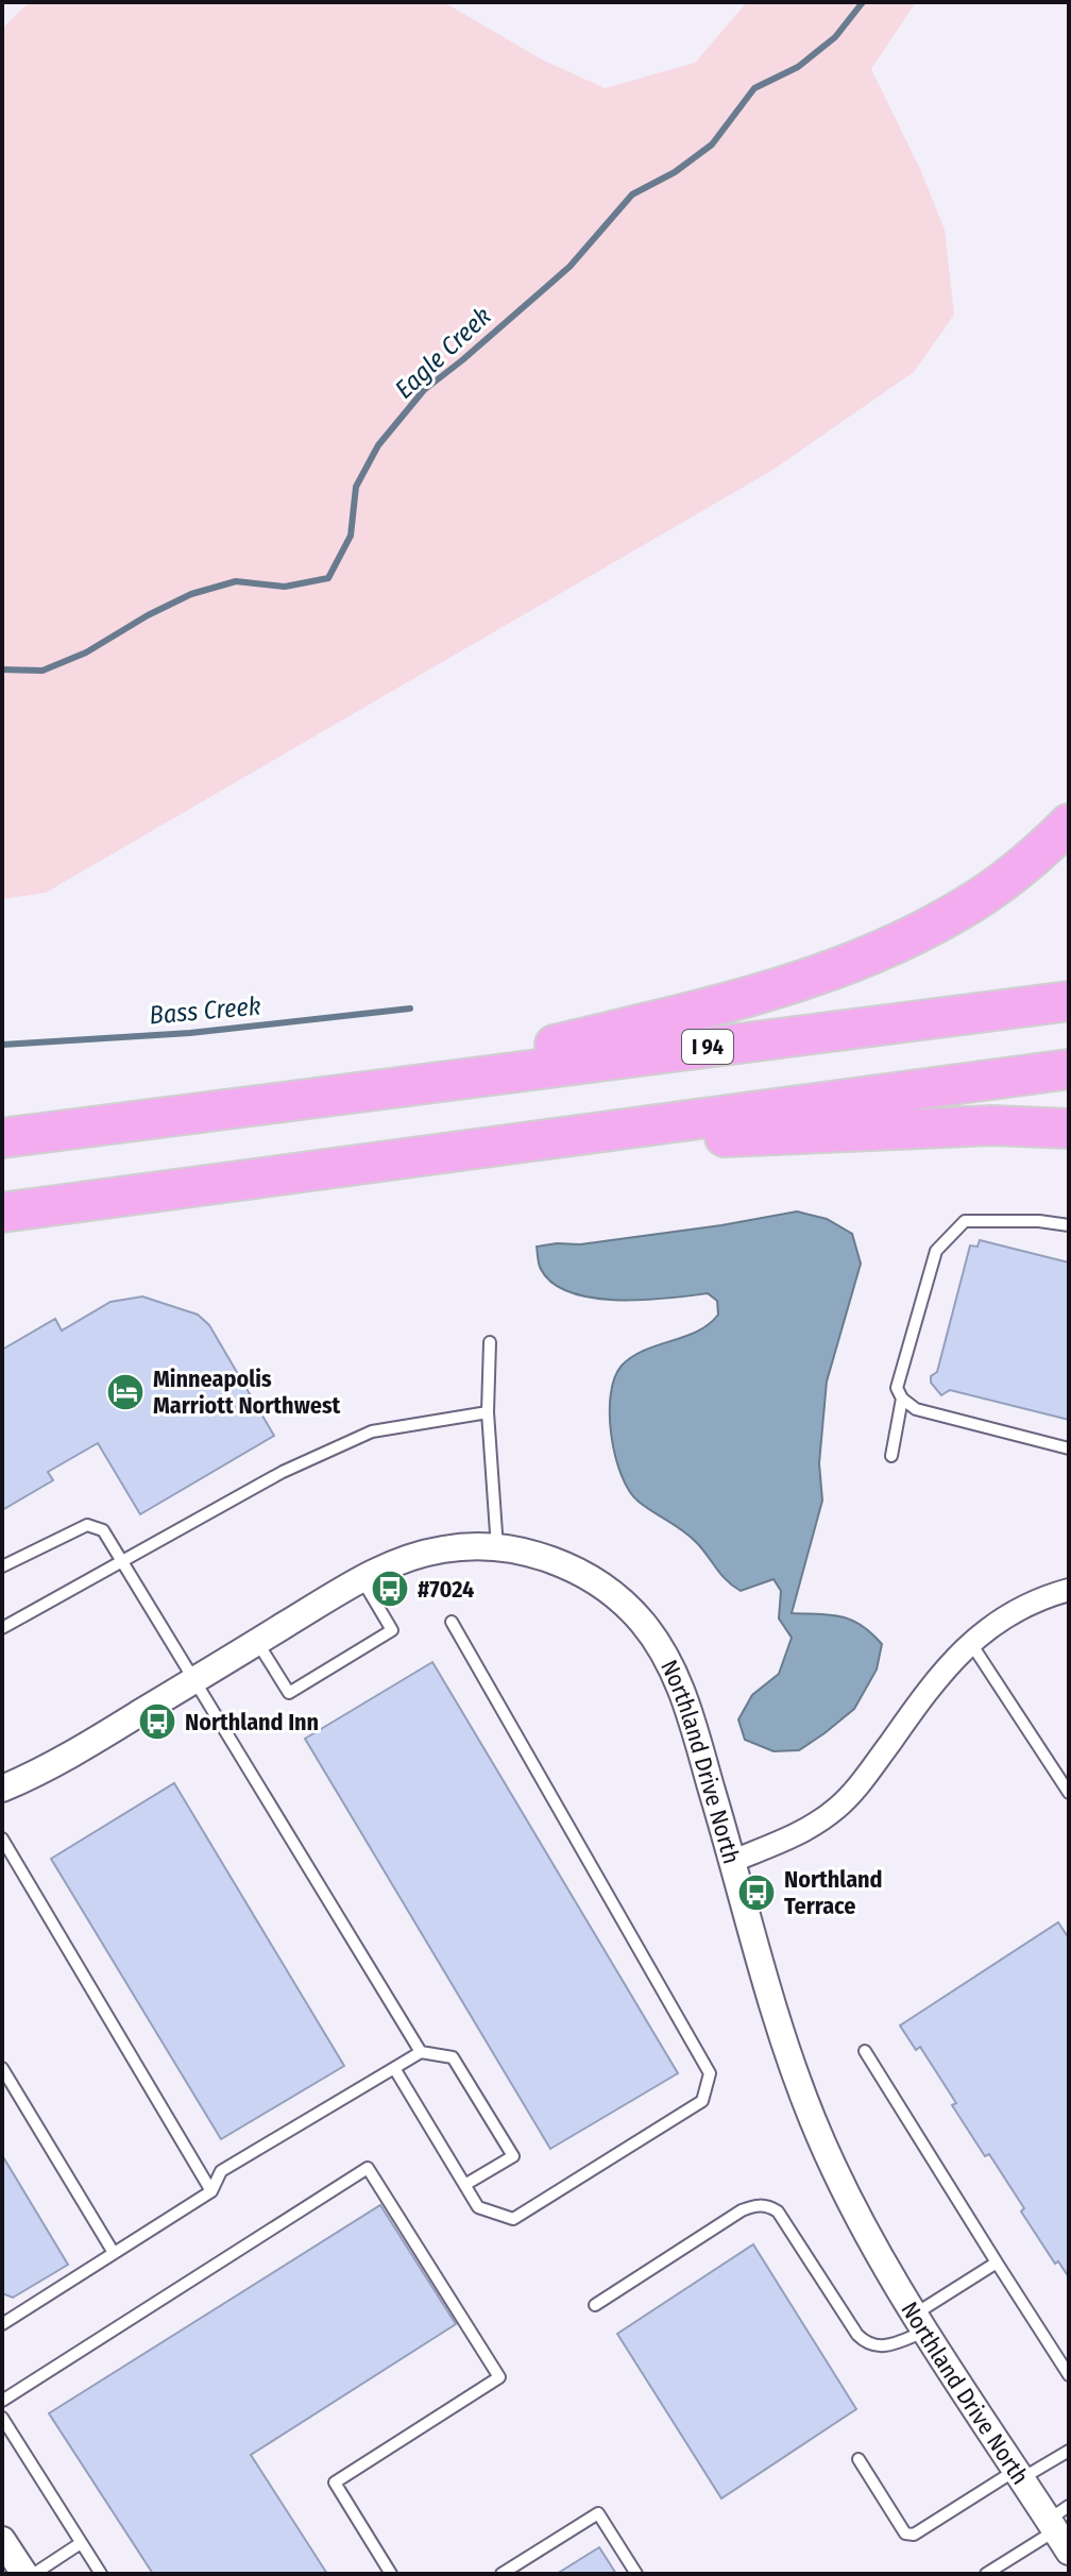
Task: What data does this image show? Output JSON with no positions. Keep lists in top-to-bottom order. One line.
{"streets":{"highway":["I 94"],"street":["Northland Drive North"]},"water":["Eagle Creek","Bass Creek"],"places":{"hotel":["Minneapolis Marriott Northwest"],"bus stop":["#7024","Northland Inn","Northland Terrace"]}}
